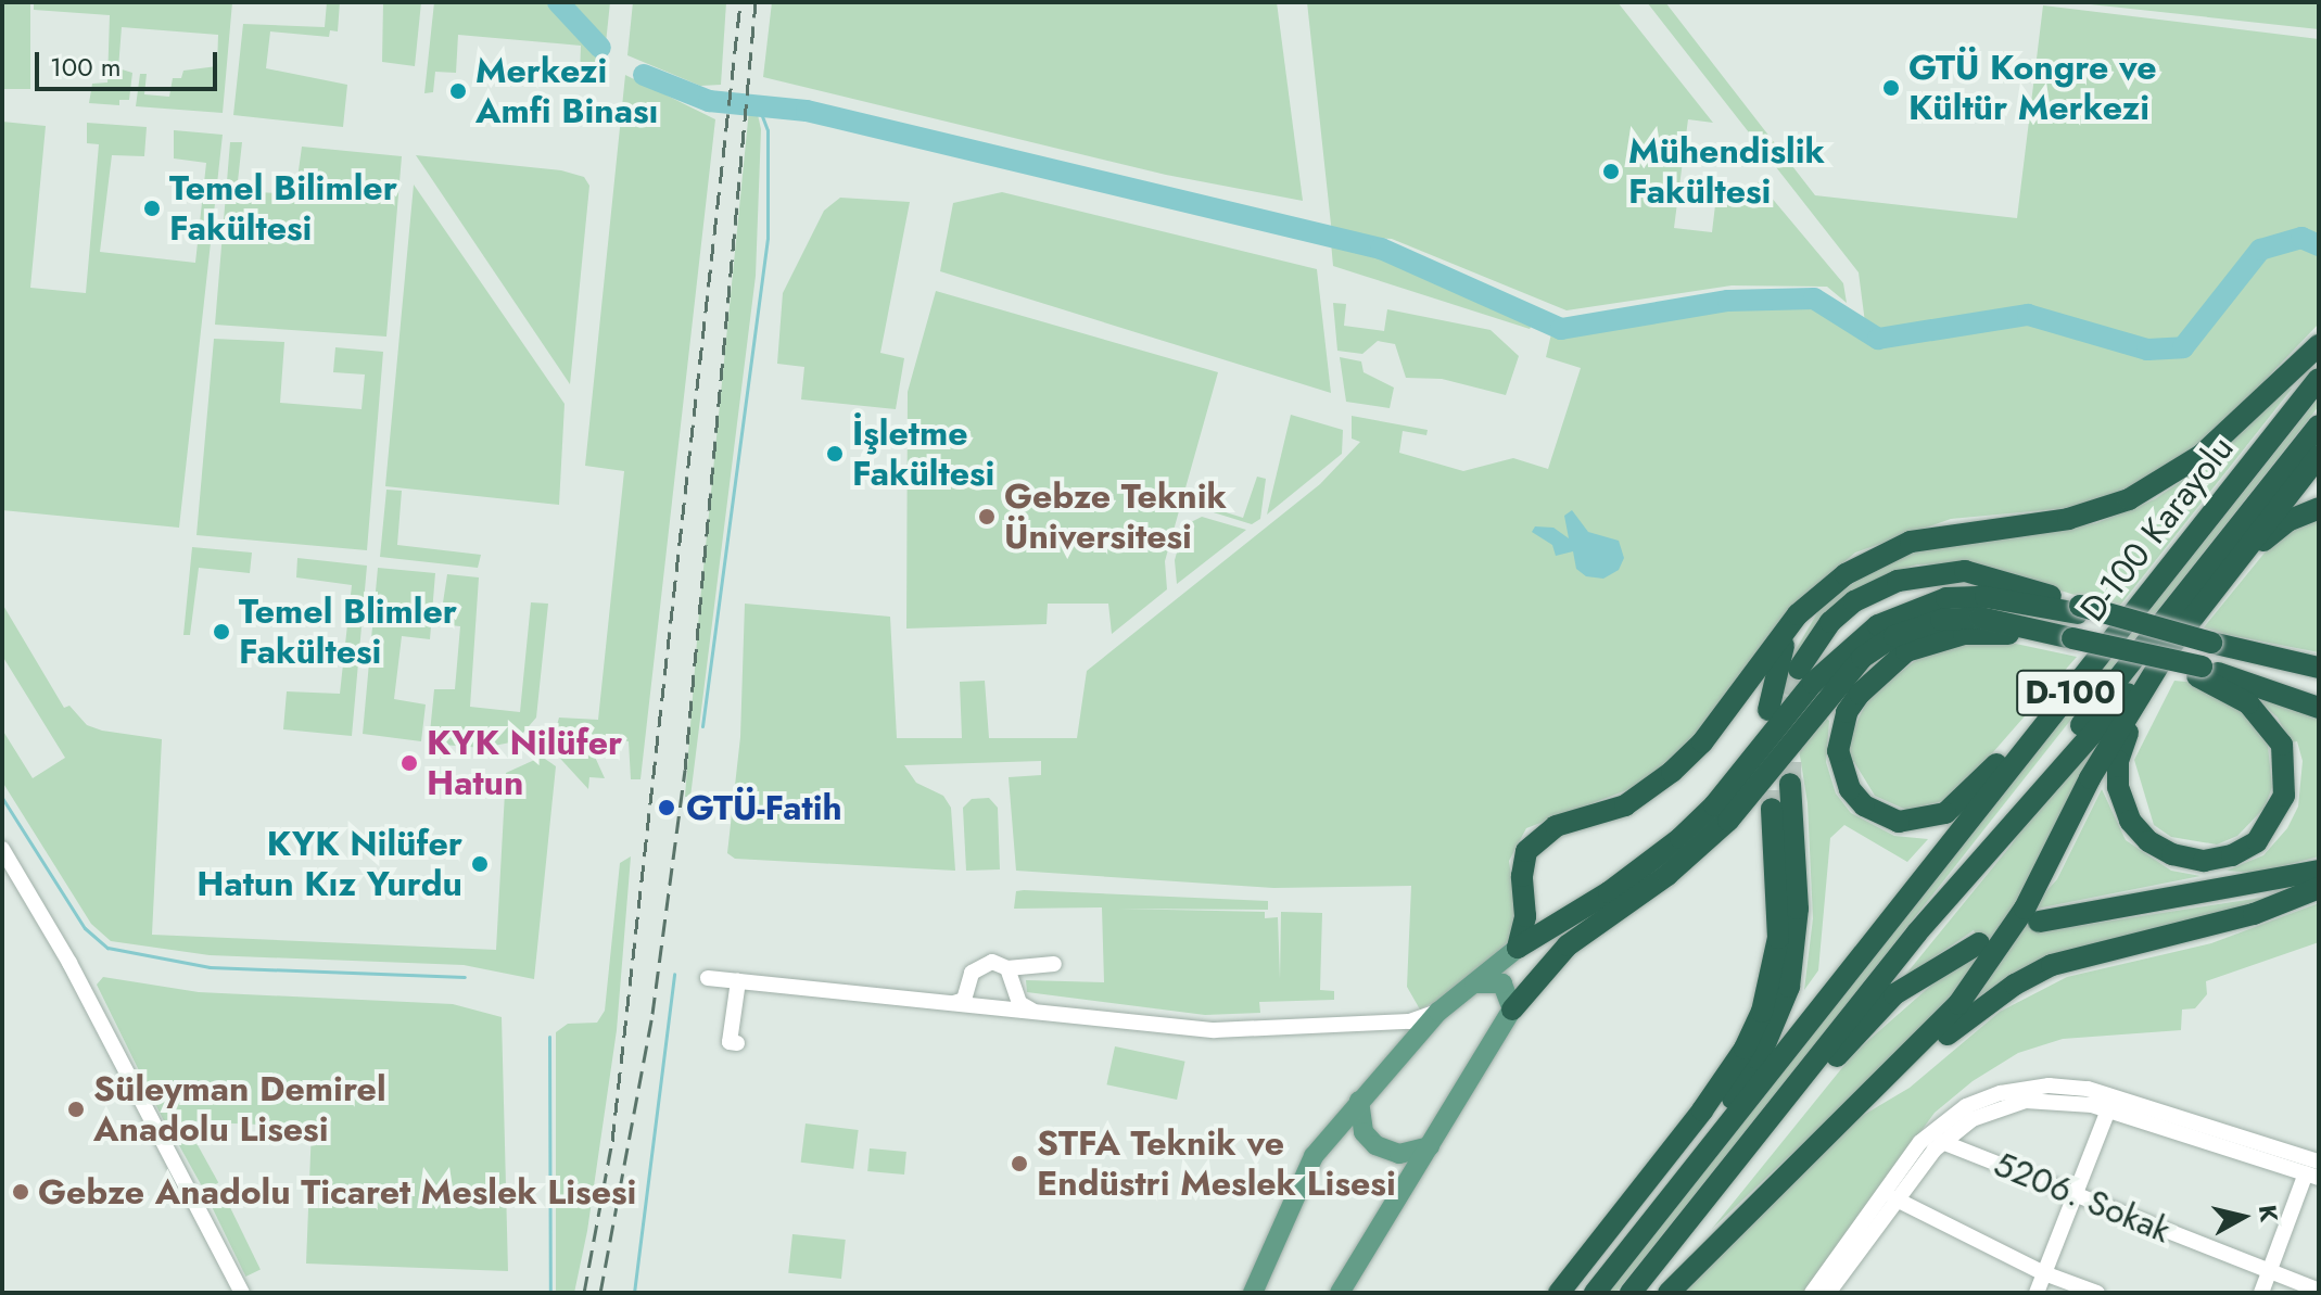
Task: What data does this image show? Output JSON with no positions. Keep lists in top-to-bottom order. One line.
{"streets":{"highway":["D-100 Karayolu","D-100"],"street":["5206. Sokak"]},"crossings":[["D-100 Karayolu","D-100"]],"places":["GTÜ Kongre ve Kültür Merkezi","Merkezi Amfi Binası","Mühendislik Fakültesi","Temel Bilimler Fakültesi","İşletme Fakültesi","Gebze Teknik Üniversitesi","Temel Blimler Fakültesi","KYK Nilüfer Hatun","GTÜ-Fatih","KYK Nilüfer Hatun Kız Yurdu","Süleyman Demirel Anadolu Lisesi","STFA Teknik ve Endüstri Meslek Lisesi","Gebze Anadolu Ticaret Meslek Lisesi"],"scale_bar":"100 m","north":"right"}
